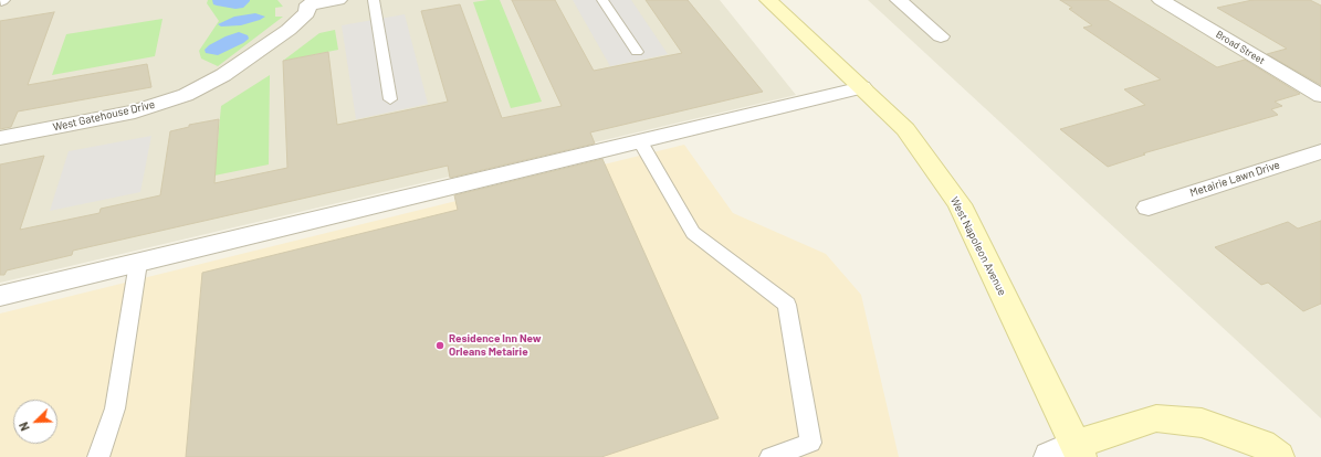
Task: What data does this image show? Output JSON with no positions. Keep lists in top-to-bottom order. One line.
{"streets":{"street":["Broad Street","West Gatehouse Drive","Metairie Lawn Drive","West Napoleon Avenue"]},"places":["Residence Inn New Orleans Metairie"],"north":"bottom left"}
